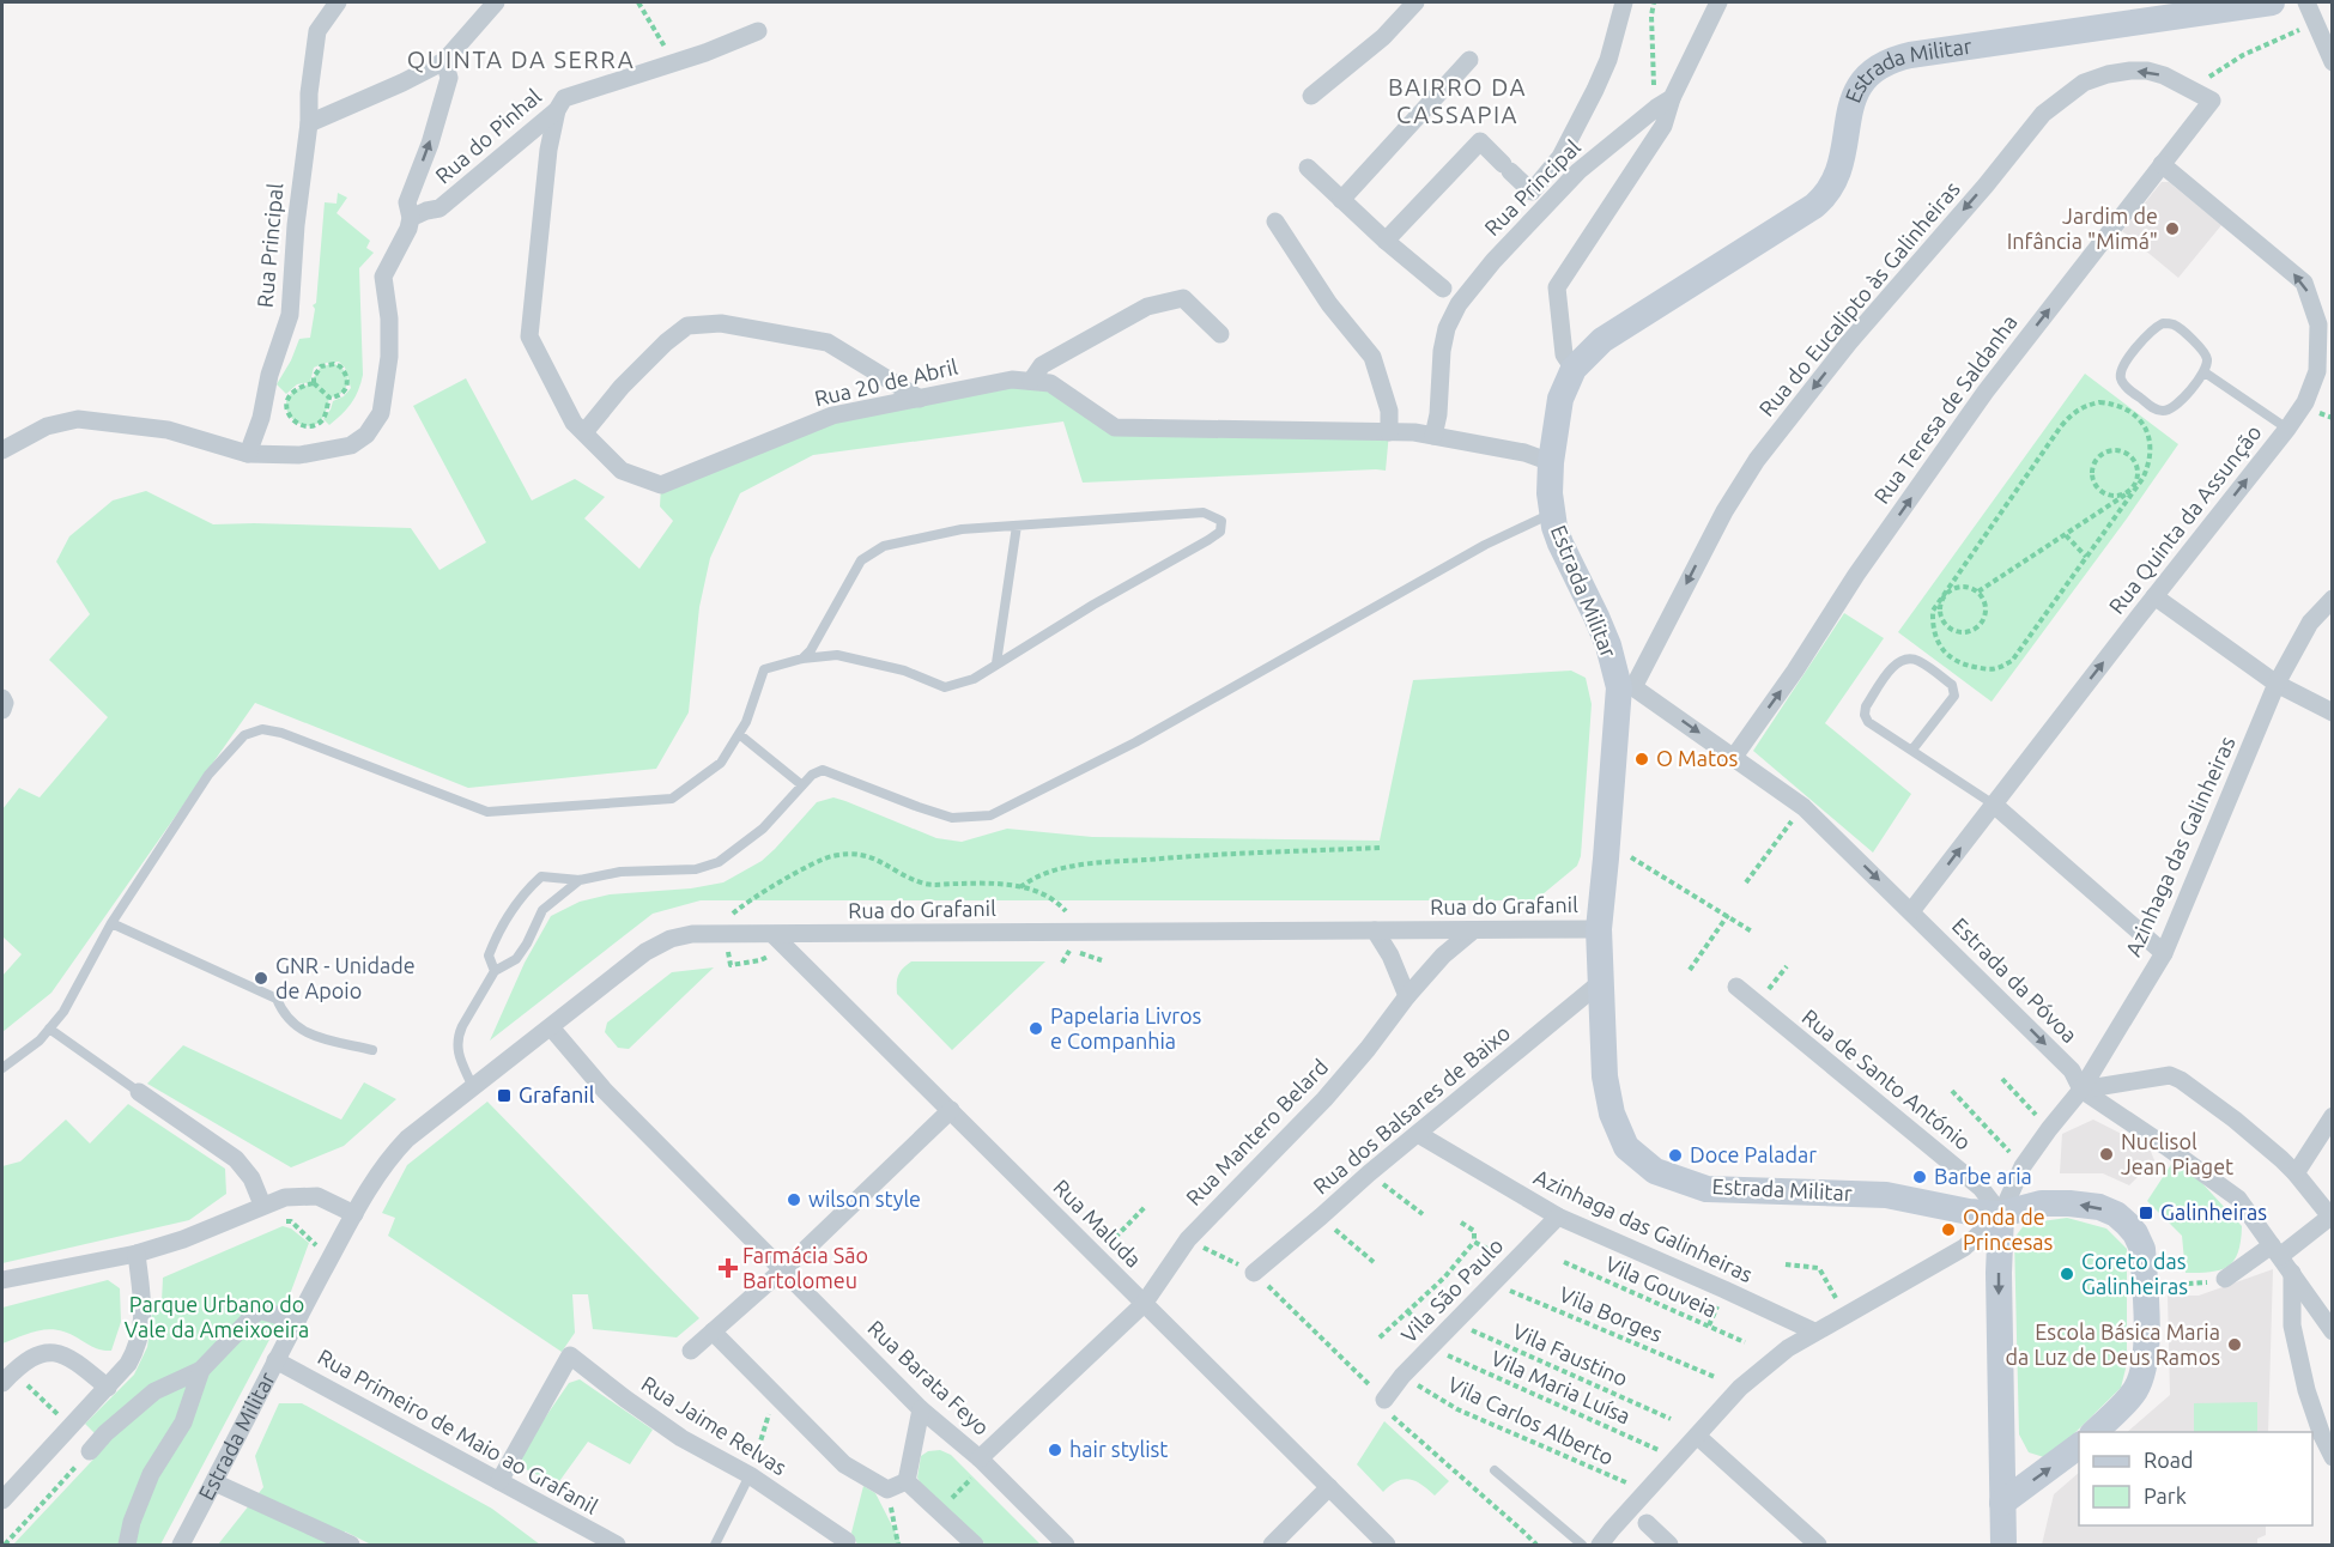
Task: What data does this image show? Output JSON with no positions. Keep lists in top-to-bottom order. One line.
{"streets":{"street":["Estrada Militar","Rua do Pinhal","Rua Principal","Rua do Eucalipto às Galinheiras","Rua 20 de Abril","Rua Teresa de Saldanha","Rua Quinta da Assunção","Azinhaga das Galinheiras","Rua do Grafanil","Estrada da Póvoa","Rua de Santo António","Rua dos Balsares de Baixo","Rua Mantero Belard","Rua Maluda","Vila São Paulo","Rua Barata Feyo","Rua Jaime Relvas","Rua Primeiro de Maio ao Grafanil"],"path":["Vila Gouveia","Vila Borges","Vila Faustino","Vila Maria Luísa","Vila Carlos Alberto"]},"crossings":[["Estrada Militar","Rua do Eucalipto às Galinheiras"],["Estrada Militar","Rua 20 de Abril"],["Estrada Militar","Azinhaga das Galinheiras"],["Estrada Militar","Rua do Grafanil"],["Estrada Militar","Estrada da Póvoa"],["Estrada Militar","Rua de Santo António"],["Estrada Militar","Rua dos Balsares de Baixo"],["Estrada Militar","Rua Primeiro de Maio ao Grafanil"],["Rua do Pinhal","Rua 20 de Abril"],["Rua Principal","Rua 20 de Abril"],["Rua do Eucalipto às Galinheiras","Rua Teresa de Saldanha"],["Rua do Eucalipto às Galinheiras","Estrada da Póvoa"],["Rua Teresa de Saldanha","Rua Quinta da Assunção"],["Rua Teresa de Saldanha","Estrada da Póvoa"],["Rua Quinta da Assunção","Estrada da Póvoa"],["Azinhaga das Galinheiras","Estrada da Póvoa"],["Azinhaga das Galinheiras","Rua de Santo António"],["Azinhaga das Galinheiras","Rua dos Balsares de Baixo"],["Azinhaga das Galinheiras","Vila São Paulo"],["Azinhaga das Galinheiras","Vila Maria Luísa"],["Azinhaga das Galinheiras","Vila Carlos Alberto"],["Rua do Grafanil","Rua Mantero Belard"],["Rua do Grafanil","Rua Maluda"],["Rua do Grafanil","Rua Barata Feyo"],["Rua Mantero Belard","Rua Maluda"],["Rua Mantero Belard","Rua Barata Feyo"],["Vila São Paulo","Vila Borges"],["Vila São Paulo","Vila Faustino"],["Vila São Paulo","Vila Maria Luísa"],["Vila São Paulo","Vila Carlos Alberto"],["Rua Jaime Relvas","Rua Primeiro de Maio ao Grafanil"]],"one_way":["Rua do Eucalipto às Galinheiras","Rua Teresa de Saldanha","Rua Quinta da Assunção"],"districts":["QUINTA DA SERRA","BAIRRO DA CASSAPIA"],"parks":["Parque Urbano do Vale da Ameixoeira"],"places":{"other":["Jardim de Infância \"Mimá\"","O Matos","GNR - Unidade de Apoio","Papelaria Livros e Companhia","Nuclisol Jean Piaget","Doce Paladar","Barbe aria","wilson style","Onda de Princesas","Coreto das Galinheiras","Escola Básica Maria da Luz de Deus Ramos","hair stylist"],"transit":["Grafanil","Galinheiras"],"health":["Farmácia São Bartolomeu"]},"legend":["Road","Park"]}
